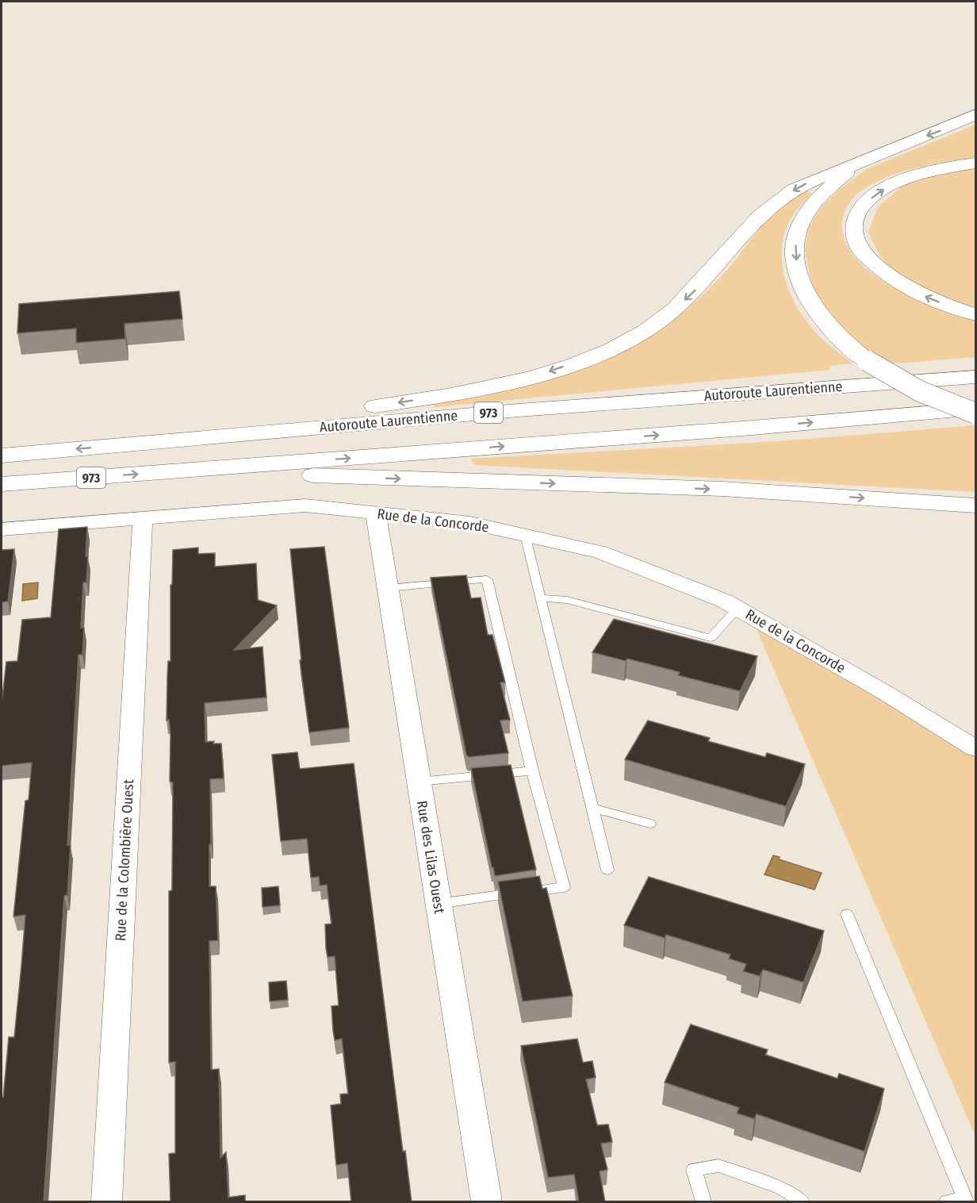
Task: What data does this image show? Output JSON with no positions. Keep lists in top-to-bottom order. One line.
{"streets":{"highway":["Autoroute Laurentienne","973"],"street":["Rue de la Concorde","Rue des Lilas Ouest","Rue de la Colombière Ouest"]},"crossings":[["Rue de la Concorde","Rue des Lilas Ouest"],["Rue de la Concorde","Rue de la Colombière Ouest"]]}
